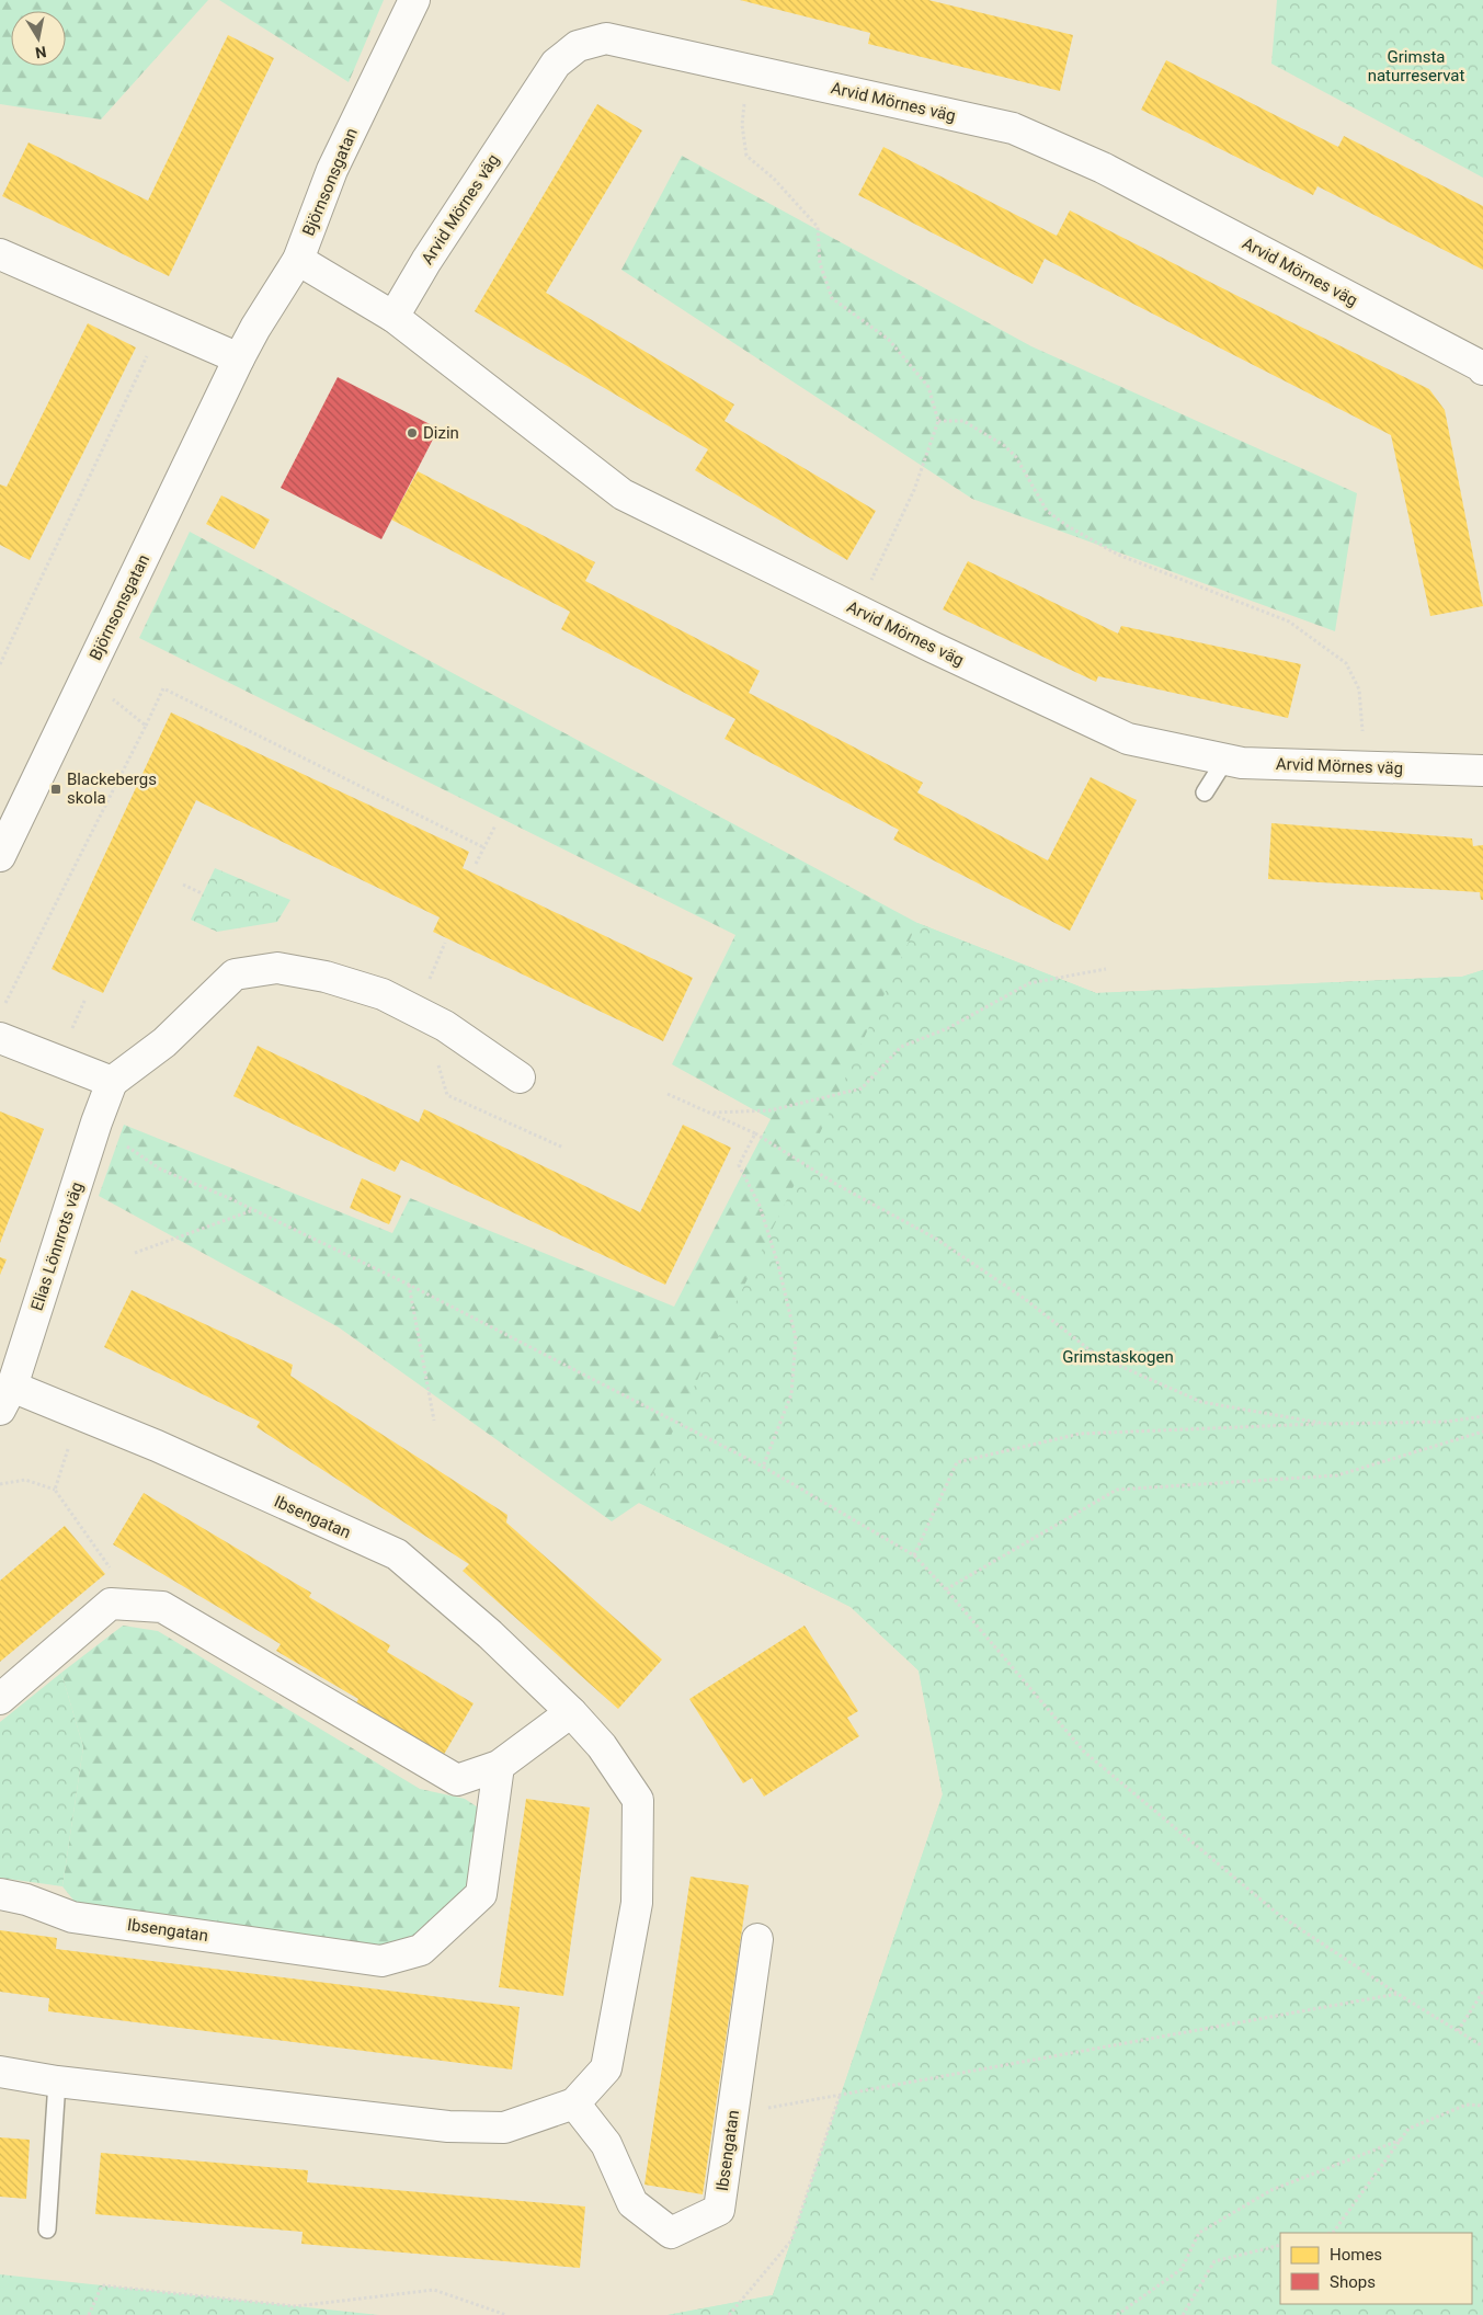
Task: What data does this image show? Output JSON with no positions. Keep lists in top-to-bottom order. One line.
{"streets":{"street":["Arvid Mörnes väg","Björnsonsgatan","Elias Lönnrots väg","Ibsengatan"]},"crossings":[["Arvid Mörnes väg","Björnsonsgatan"],["Elias Lönnrots väg","Ibsengatan"]],"parks":["Grimsta naturreservat","Grimstaskogen"],"places":{"other":["Dizin"],"transit":["Blackebergs skola"]},"legend":["Homes","Shops"],"north":"bottom"}
